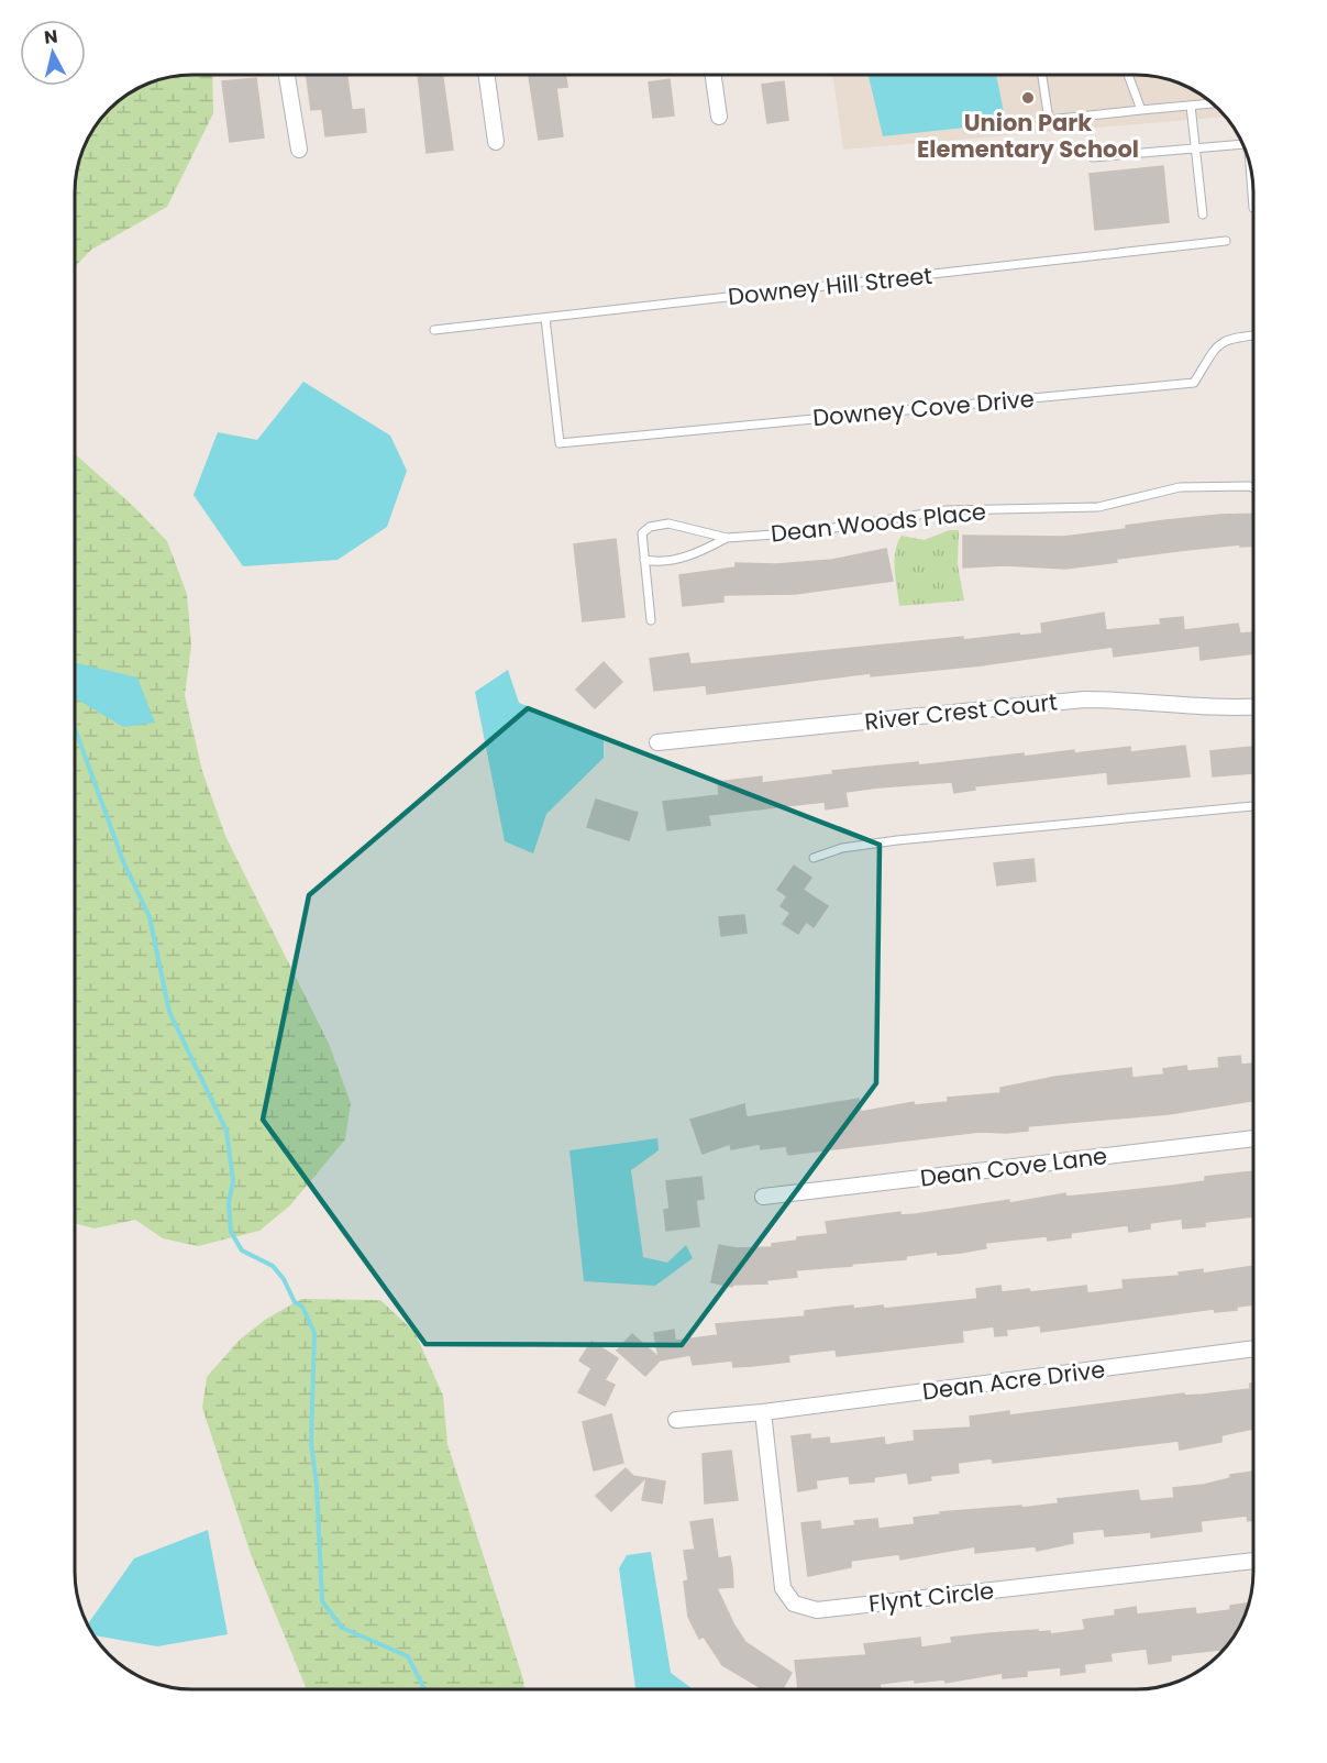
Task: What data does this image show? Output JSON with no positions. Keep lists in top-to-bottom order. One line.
{"streets":{"street":["River Crest Court","Dean Cove Lane","Dean Acre Drive","Flynt Circle"],"lane":["Downey Hill Street","Downey Cove Drive","Dean Woods Place"]},"crossings":[["Downey Hill Street","Downey Cove Drive"],["Dean Acre Drive","Flynt Circle"]],"places":["Union Park Elementary School"],"north":"top"}
